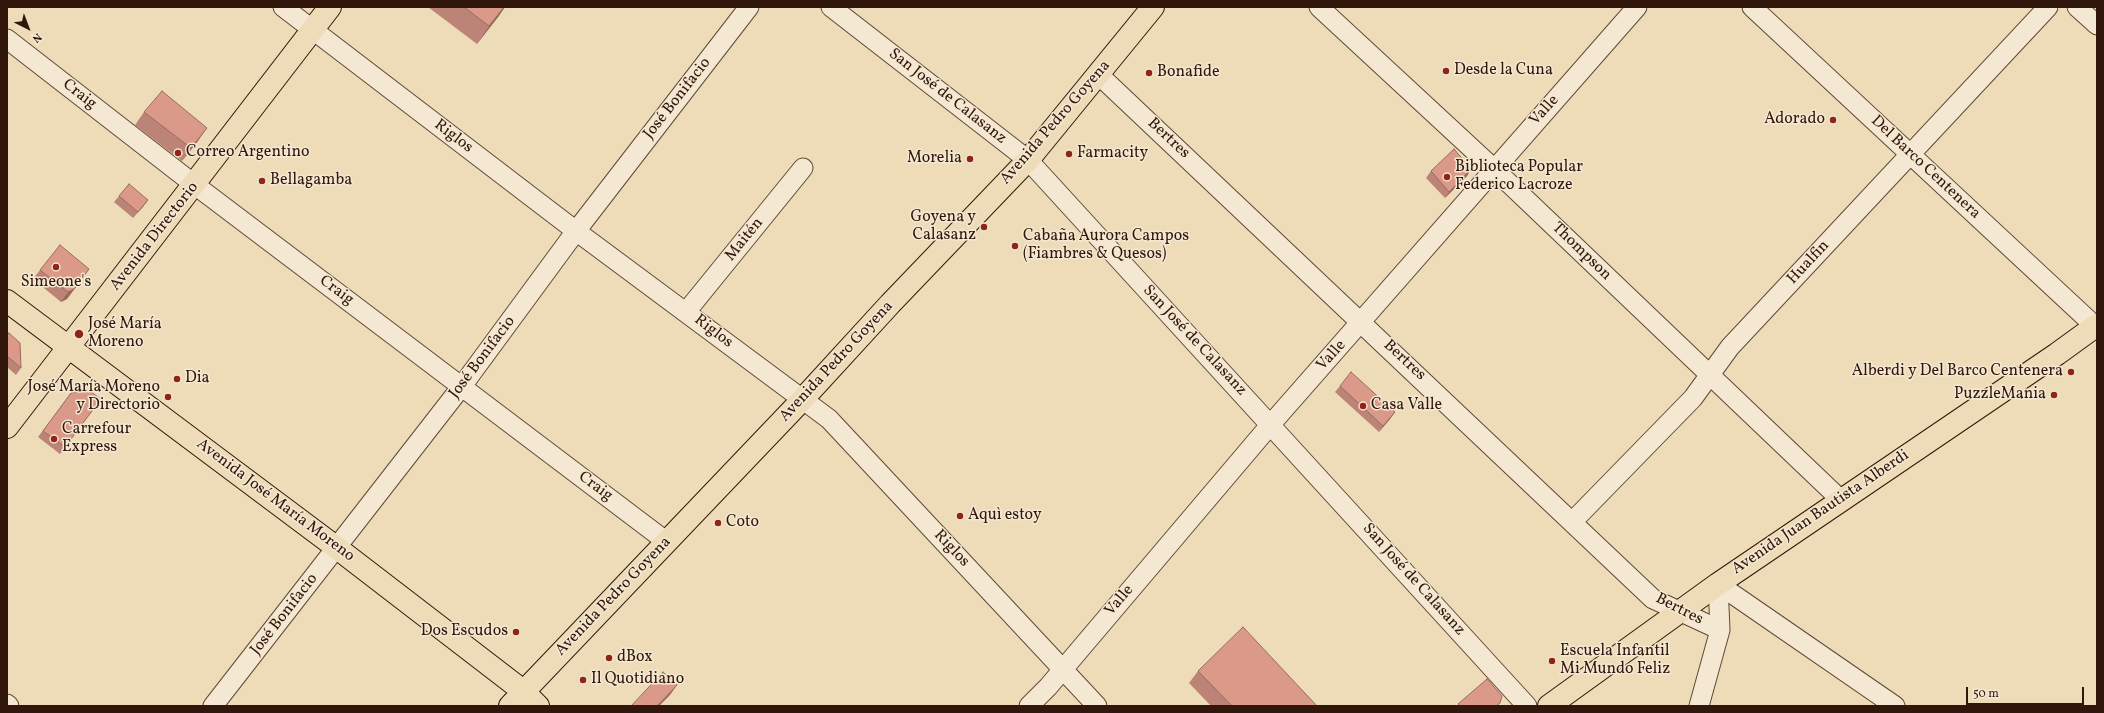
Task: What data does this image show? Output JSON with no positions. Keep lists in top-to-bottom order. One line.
{"streets":{"main road":["Avenida Pedro Goyena","Avenida Directorio","Avenida José María Moreno","Avenida Juan Bautista Alberdi"],"street":["Craig","San José de Calasanz","José Bonifacio","Valle","Riglos","Bertres","Del Barco Centenera","Maitén","Thompson","Hualfin"]},"crossings":[["Craig","José Bonifacio"],["Craig","Avenida Pedro Goyena"],["Craig","Avenida Directorio"],["San José de Calasanz","Valle"],["San José de Calasanz","Avenida Pedro Goyena"],["José Bonifacio","Riglos"],["José Bonifacio","Avenida José María Moreno"],["Valle","Riglos"],["Valle","Bertres"],["Valle","Thompson"],["Avenida Pedro Goyena","Riglos"],["Avenida Pedro Goyena","Bertres"],["Avenida Pedro Goyena","Avenida José María Moreno"],["Riglos","Avenida Directorio"],["Riglos","Maitén"],["Bertres","Hualfin"],["Bertres","Avenida Juan Bautista Alberdi"],["Del Barco Centenera","Hualfin"],["Del Barco Centenera","Avenida Juan Bautista Alberdi"],["Avenida Directorio","Avenida José María Moreno"],["Thompson","Hualfin"],["Thompson","Avenida Juan Bautista Alberdi"]],"places":["Desde la Cuna","Bonafide","Adorado","Correo Argentino","Farmacity","Morelia","Biblioteca Popular Federico Lacroze","Bellagamba","Goyena y Calasanz","Cabaña Aurora Campos (Fiambres & Quesos)","Simeone's","José María Moreno","Alberdi y Del Barco Centenera","Dia","PuzzleMania","José María Moreno y Directorio","Casa Valle","Carrefour Express","Aquì estoy","Coto","Dos Escudos","dBox","Escuela Infantil Mi Mundo Feliz","Il Quotidiano"],"scale_bar":"50 m","north":"bottom right"}
